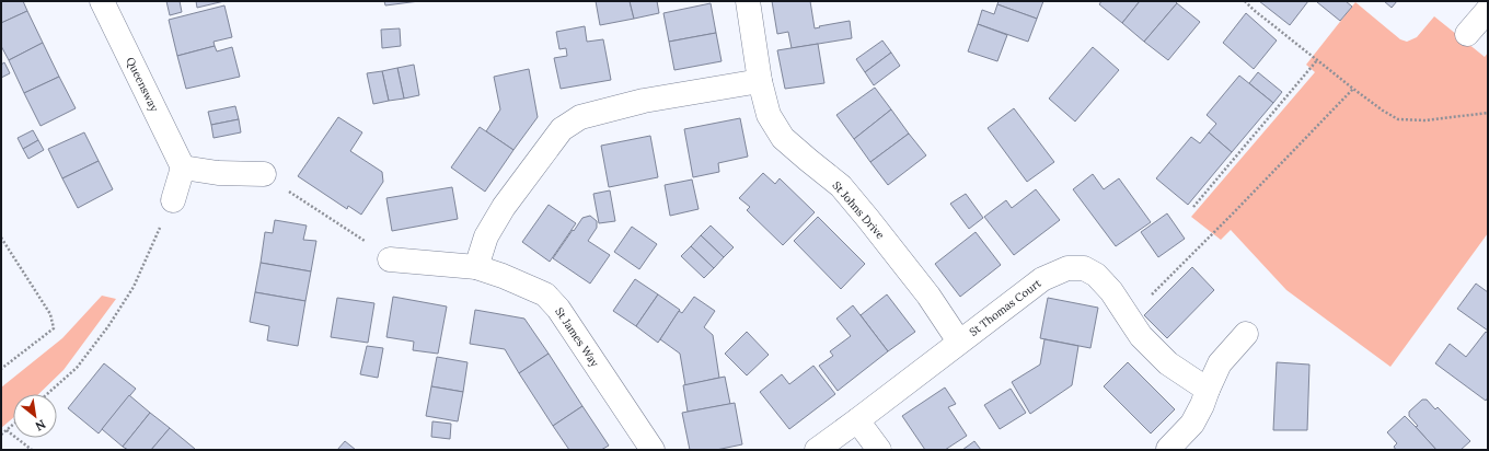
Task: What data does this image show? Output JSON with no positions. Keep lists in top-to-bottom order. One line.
{"streets":{"street":["Queensway","St Johns Drive","St Thomas Court","St James Way"]},"crossings":[["St Johns Drive","St Thomas Court"]],"north":"bottom right"}
